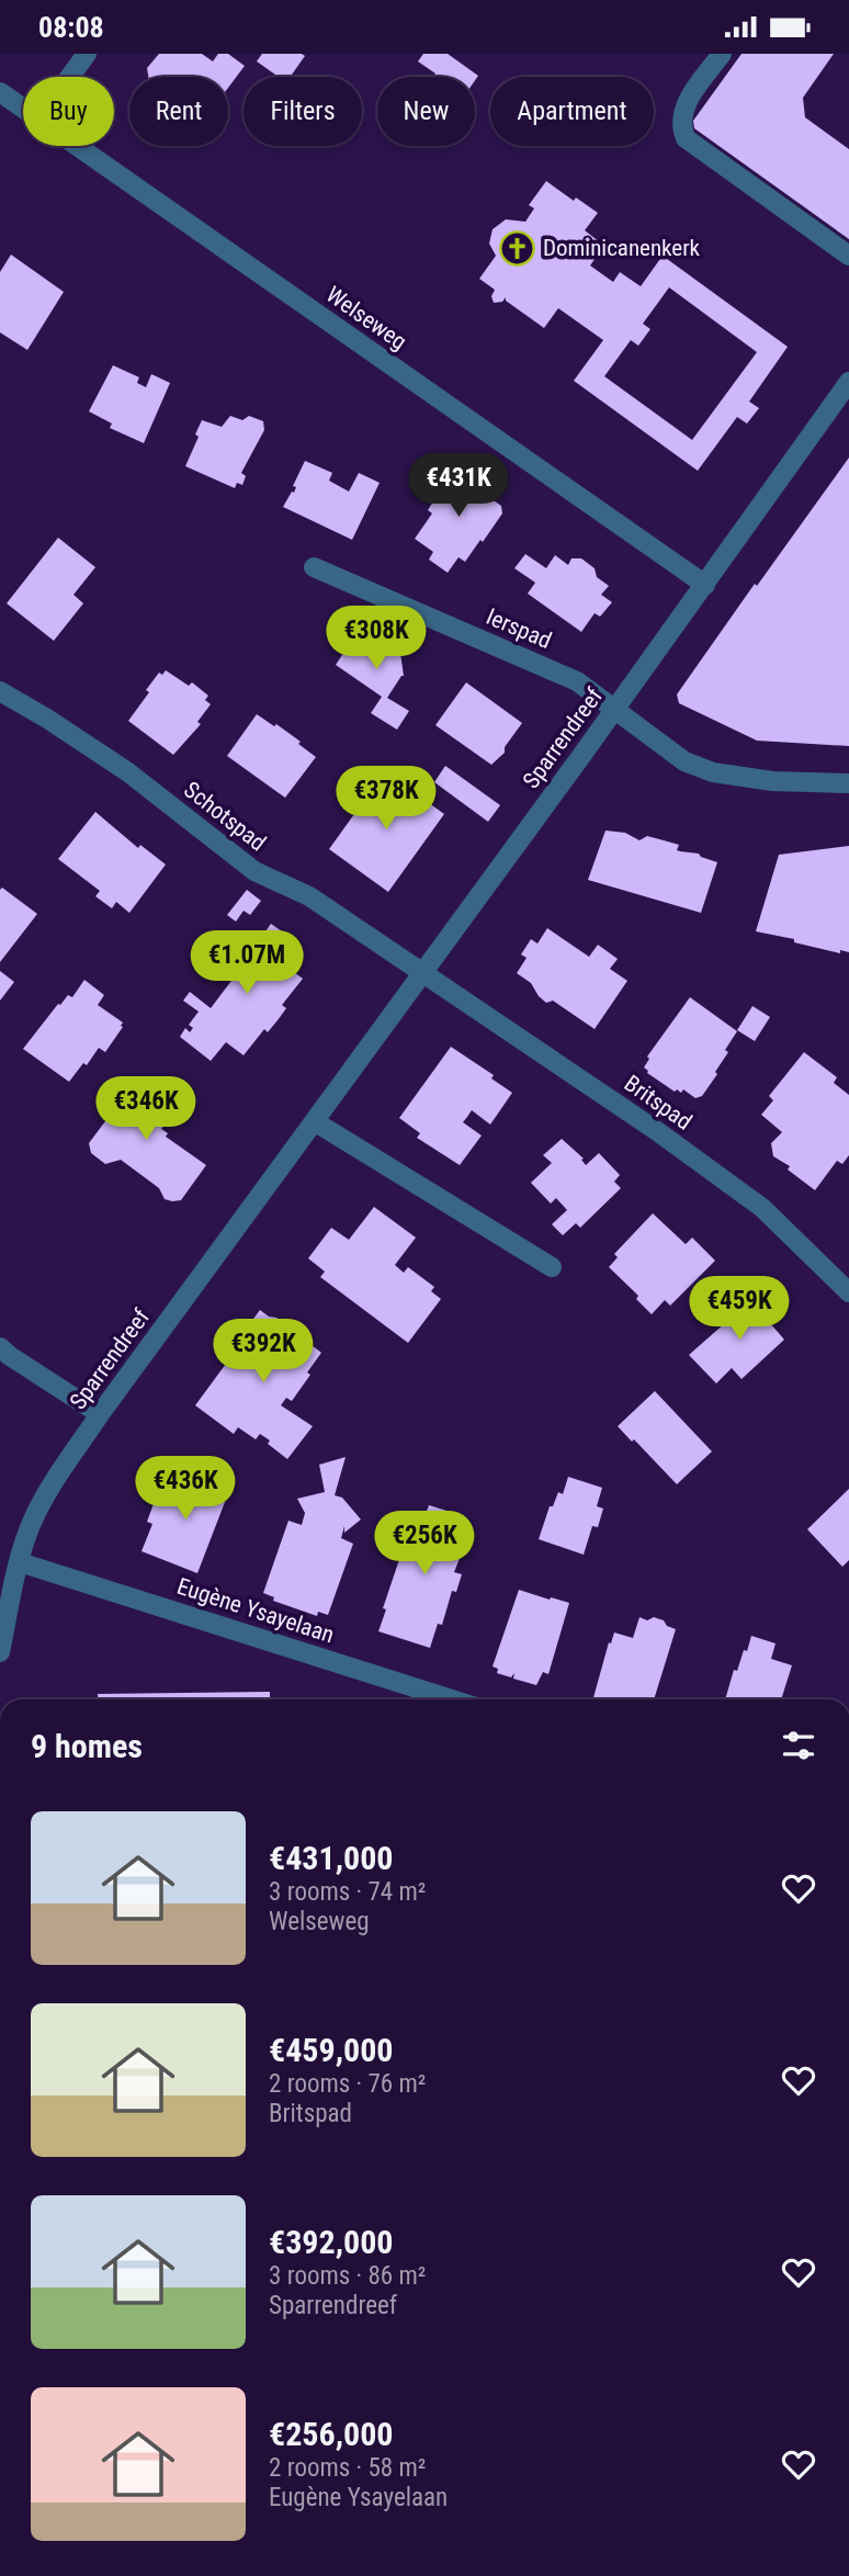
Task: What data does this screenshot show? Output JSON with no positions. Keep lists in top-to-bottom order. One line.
{"streets":{"street":["Welseweg","Ierspad","Sparrendreef","Schotspad","Britspad","Eugène Ysayelaan"]},"crossings":[["Welseweg","Sparrendreef"],["Ierspad","Sparrendreef"],["Sparrendreef","Schotspad"],["Sparrendreef","Britspad"],["Sparrendreef","Eugène Ysayelaan"],["Schotspad","Britspad"]],"places":{"church":["Dominicanenkerk"]},"page":{"status":"08:08","chip":["Buy","Rent","Filters","New","Apartment"],"price":["€431K","€308K","€378K","€1.07M","€346K","€459K","€392K","€436K","€256K"],"heading":"9 homes","list":[{"name":"€431,000","note":"3 rooms · 74 m² · Welseweg"},{"name":"€459,000","note":"2 rooms · 76 m² · Britspad"},{"name":"€392,000","note":"3 rooms · 86 m² · Sparrendreef"},{"name":"€256,000","note":"2 rooms · 58 m² · Eugène Ysayelaan"}]}}
